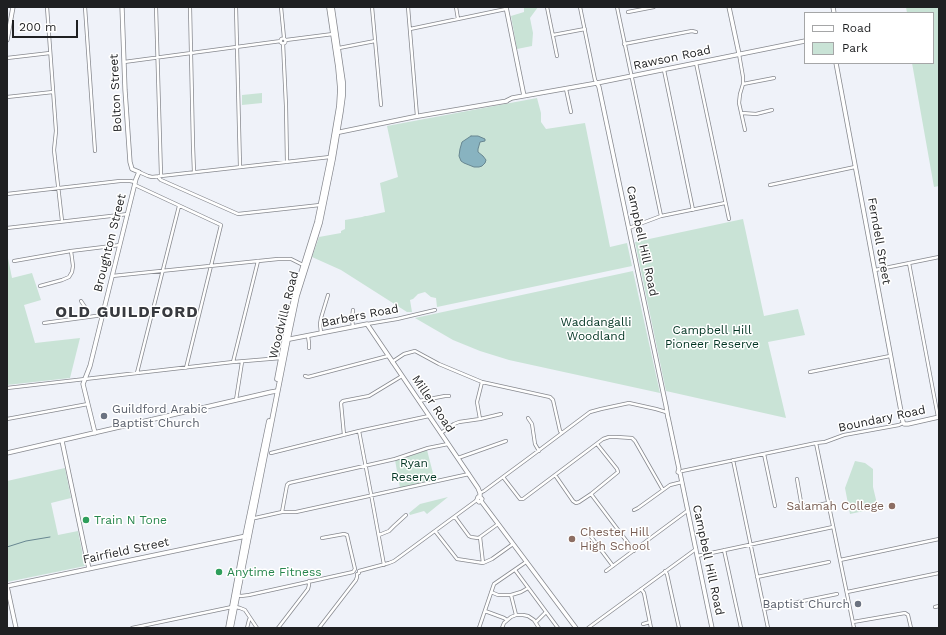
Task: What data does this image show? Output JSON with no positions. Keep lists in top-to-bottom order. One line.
{"streets":{"main road":["Woodville Road"],"street":["Rawson Road","Bolton Street","Campbell Hill Road","Ferndell Street","Broughton Street","Barbers Road","Miller Road","Boundary Road","Fairfield Street"]},"crossings":[["Rawson Road","Campbell Hill Road"],["Rawson Road","Woodville Road"],["Bolton Street","Broughton Street"],["Campbell Hill Road","Boundary Road"],["Ferndell Street","Boundary Road"],["Woodville Road","Barbers Road"],["Woodville Road","Fairfield Street"],["Barbers Road","Miller Road"]],"districts":["OLD GUILDFORD"],"parks":["Waddangalli Woodland","Campbell Hill Pioneer Reserve","Ryan Reserve"],"places":["Guildford Arabic Baptist Church","Salamah College","Train N Tone","Chester Hill High School","Anytime Fitness","Baptist Church"],"legend":["Road","Park"],"scale_bar":"200 m"}
